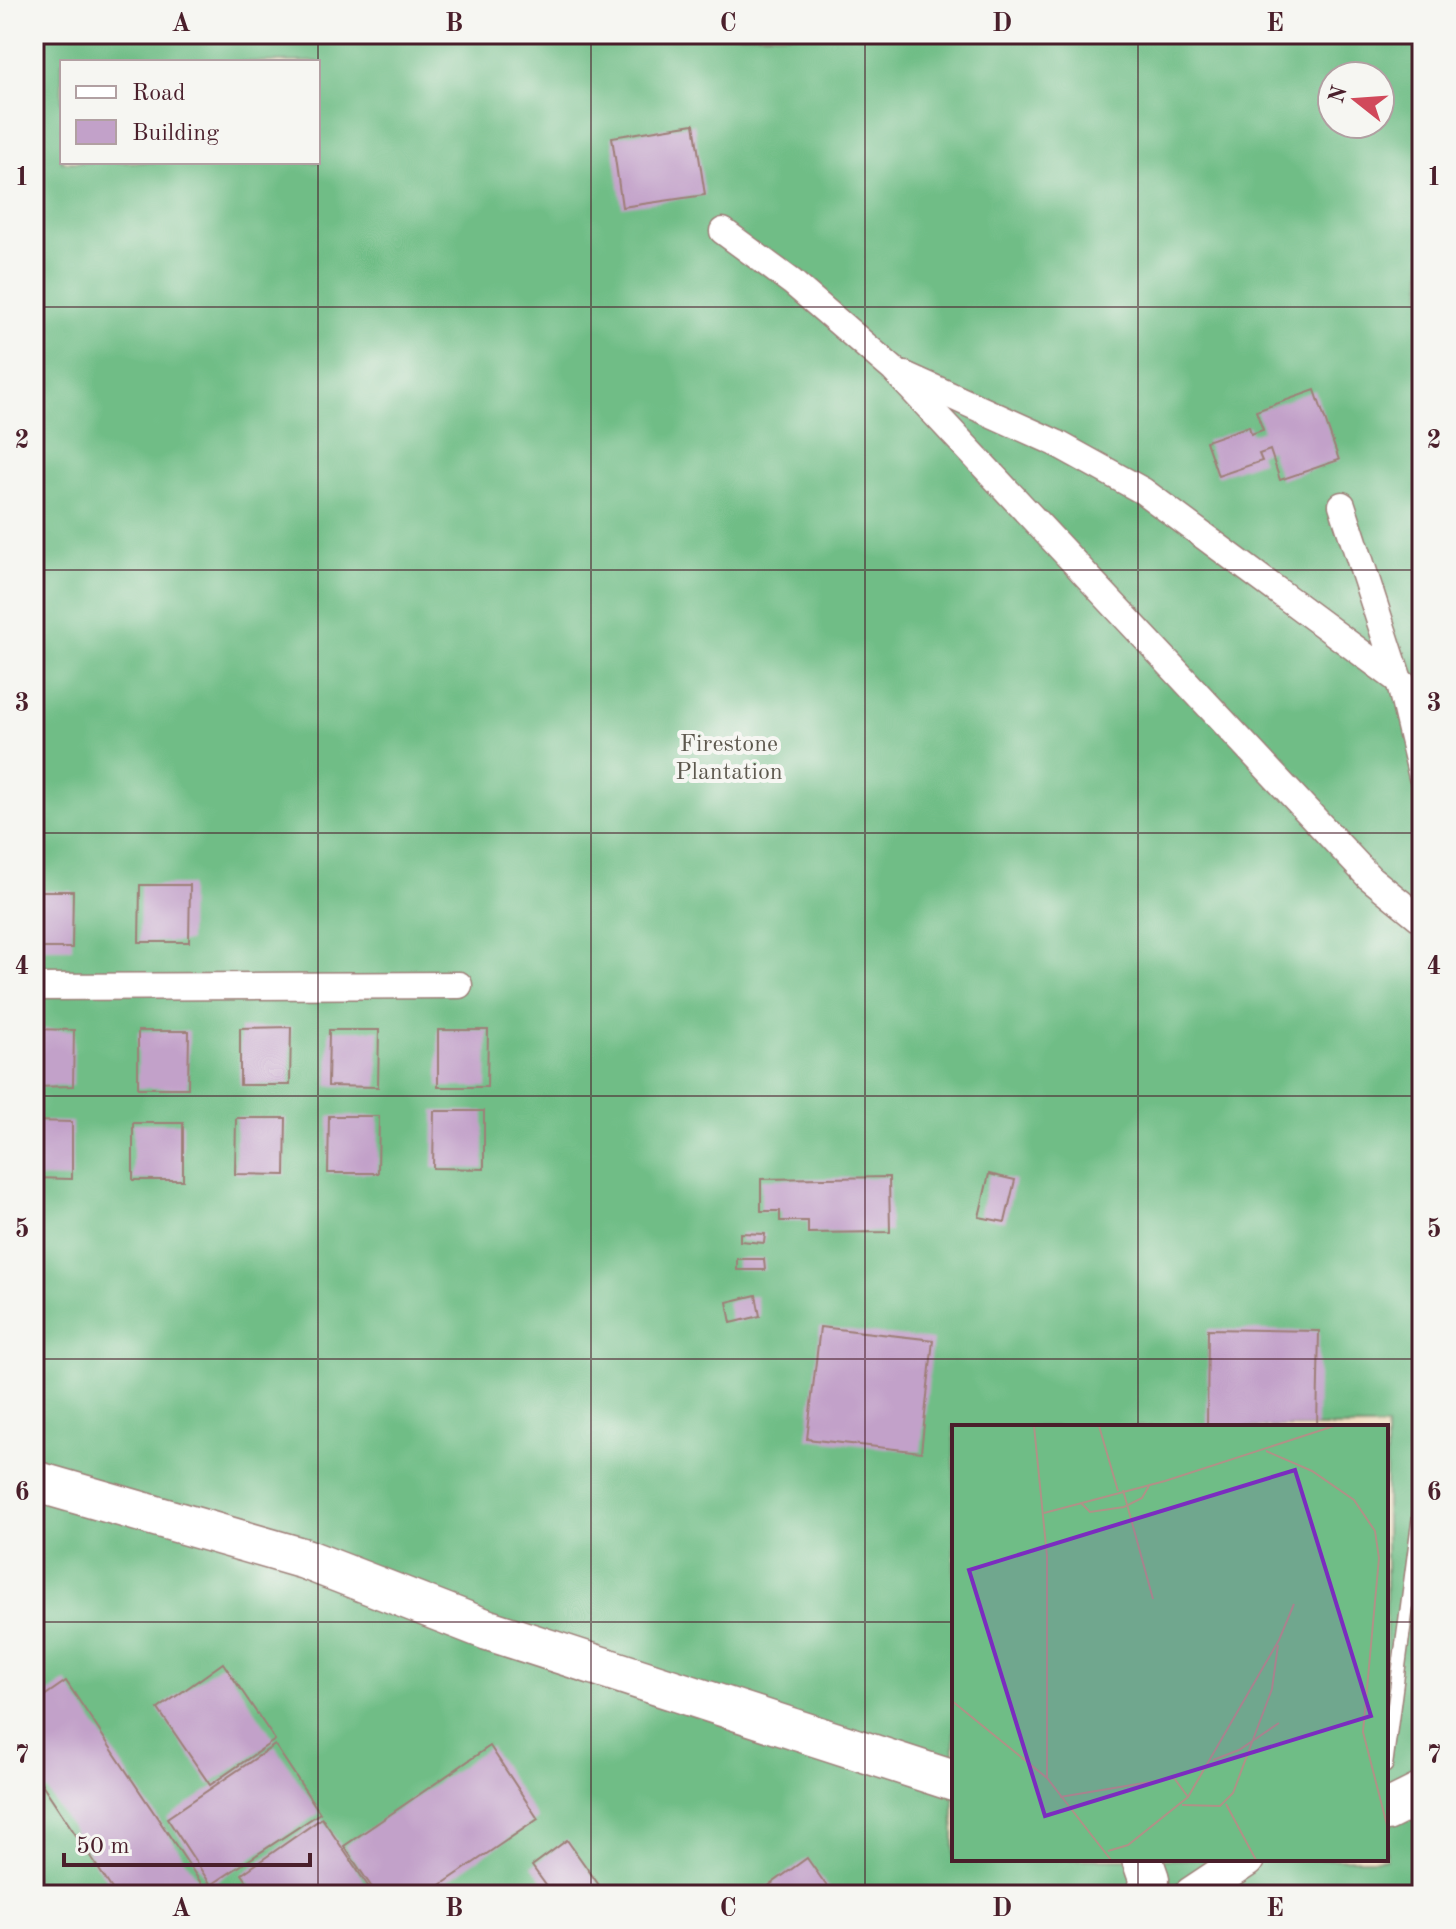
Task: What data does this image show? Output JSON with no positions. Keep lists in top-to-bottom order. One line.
{"parks":["Firestone Plantation"],"legend":["Road","Building"],"scale_bar":"50 m","north":"left","grid":{"columns":["A","B","C","D","E"],"rows":["1","2","3","4","5","6","7"]}}
